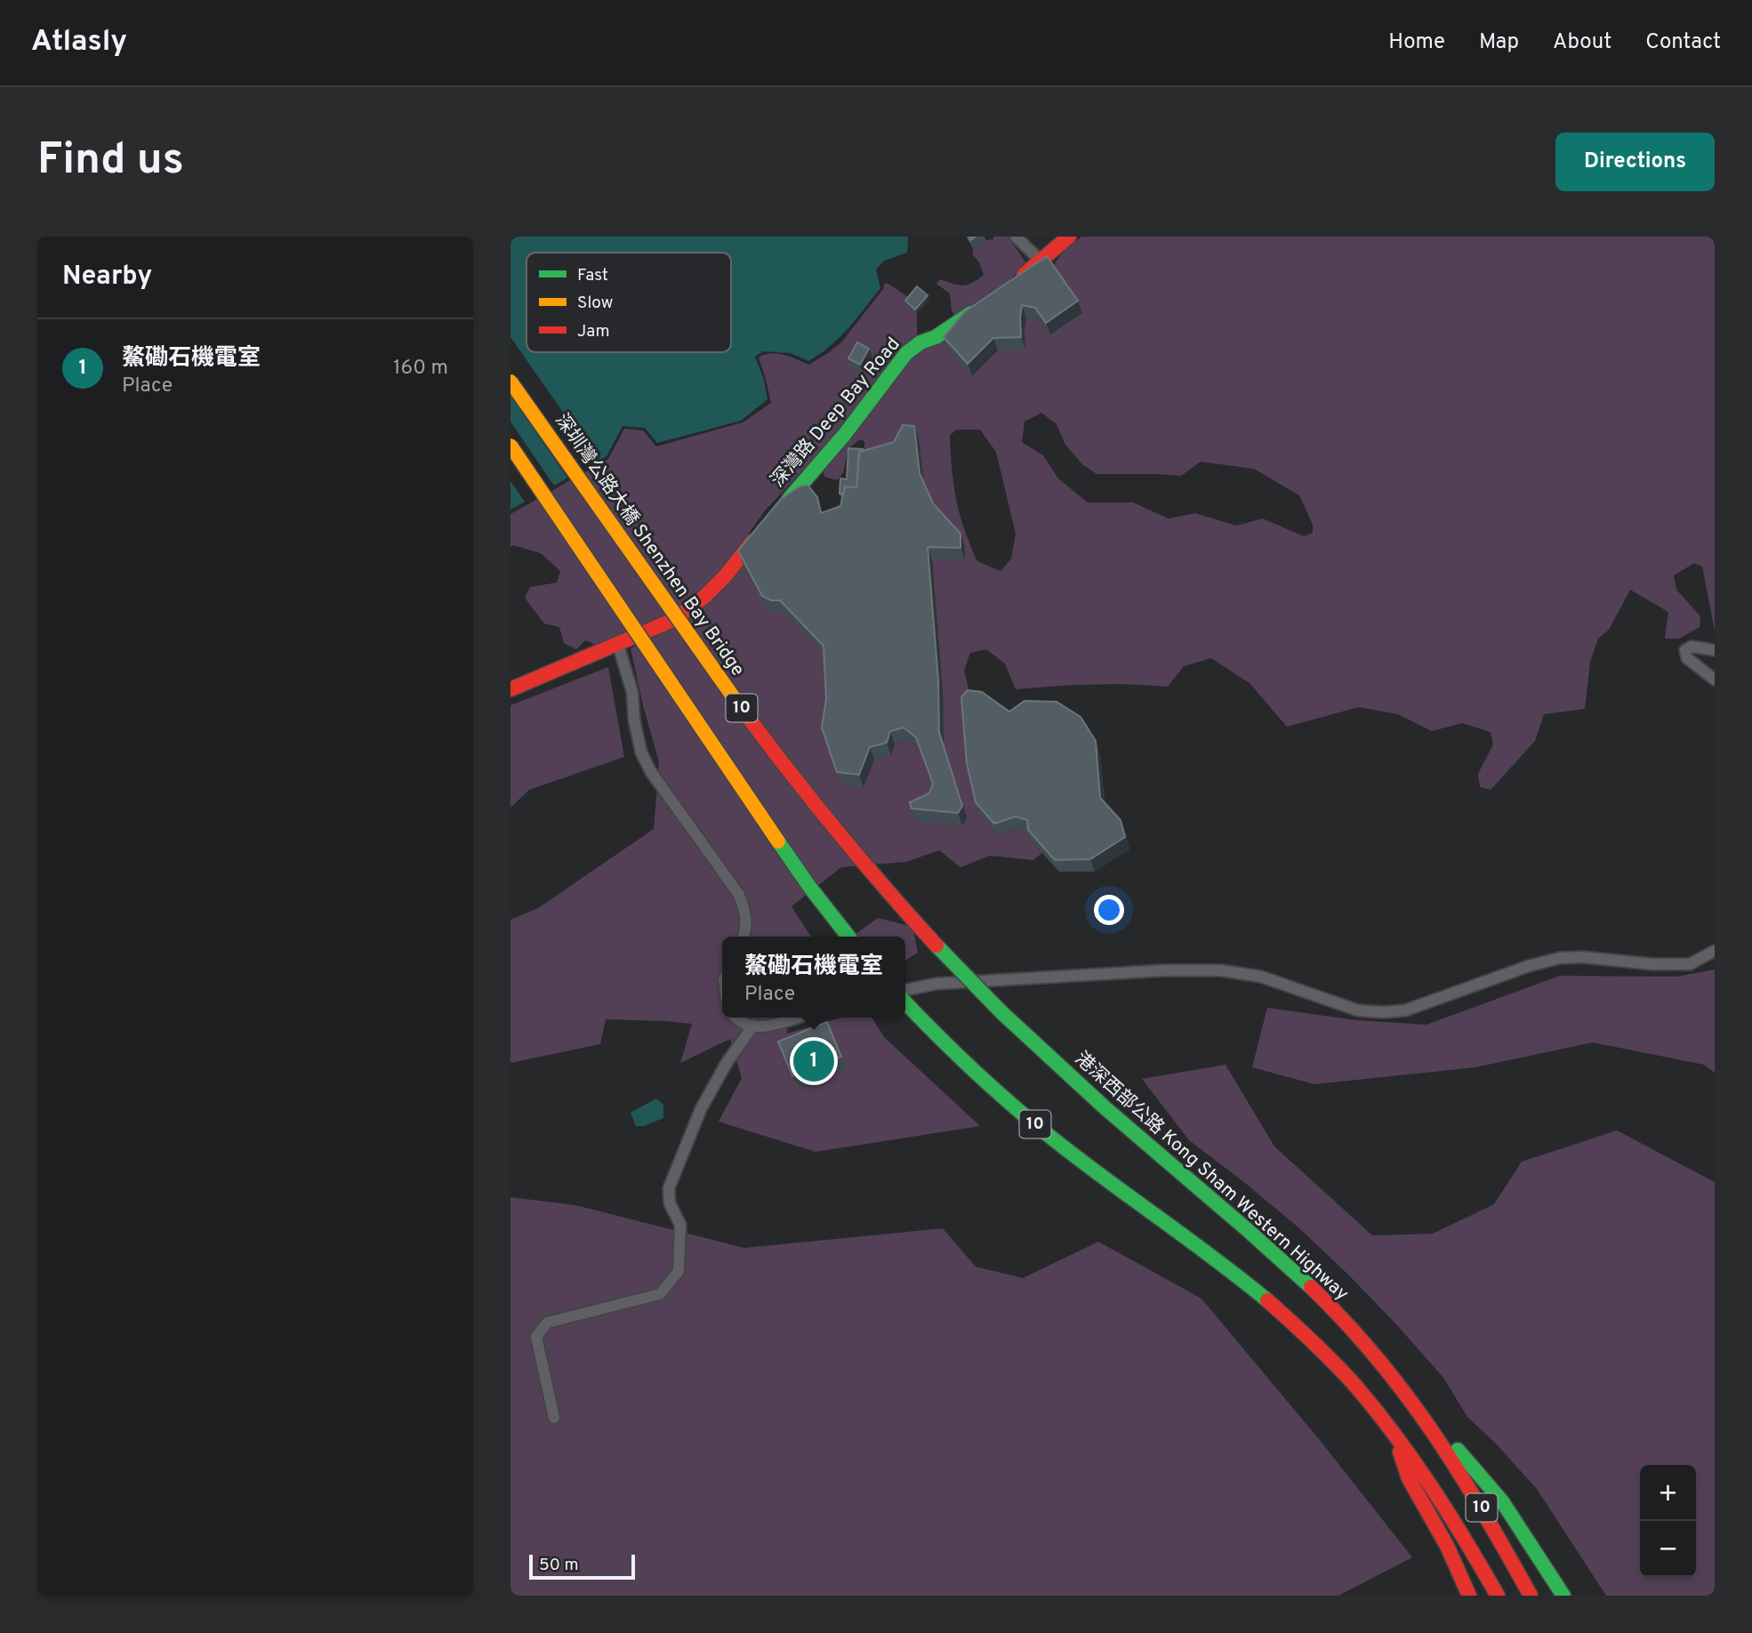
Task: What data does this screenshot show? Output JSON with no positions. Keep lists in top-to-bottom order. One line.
{"streets":{"main road":["深灣路 Deep Bay Road","深圳灣公路大橋 Shenzhen Bay Bridge","10","港深西部公路 Kong Sham Western Highway"]},"crossings":[["深圳灣公路大橋 Shenzhen Bay Bridge","港深西部公路 Kong Sham Western Highway"]],"legend":["Fast","Slow","Jam"],"scale_bar":"50 m","page":{"header":"Atlasly","nav":["Home","Map","About","Contact"],"buttons":"Directions","title":"Find us","heading":"Nearby","list":[{"mark":"1","name":"鰲磡石機電室","note":"Place","value":"160 m"}],"popup":["鰲磡石機電室","Place"],"pins":"1","map_buttons":["+","−"],"scale":"50 m"}}
